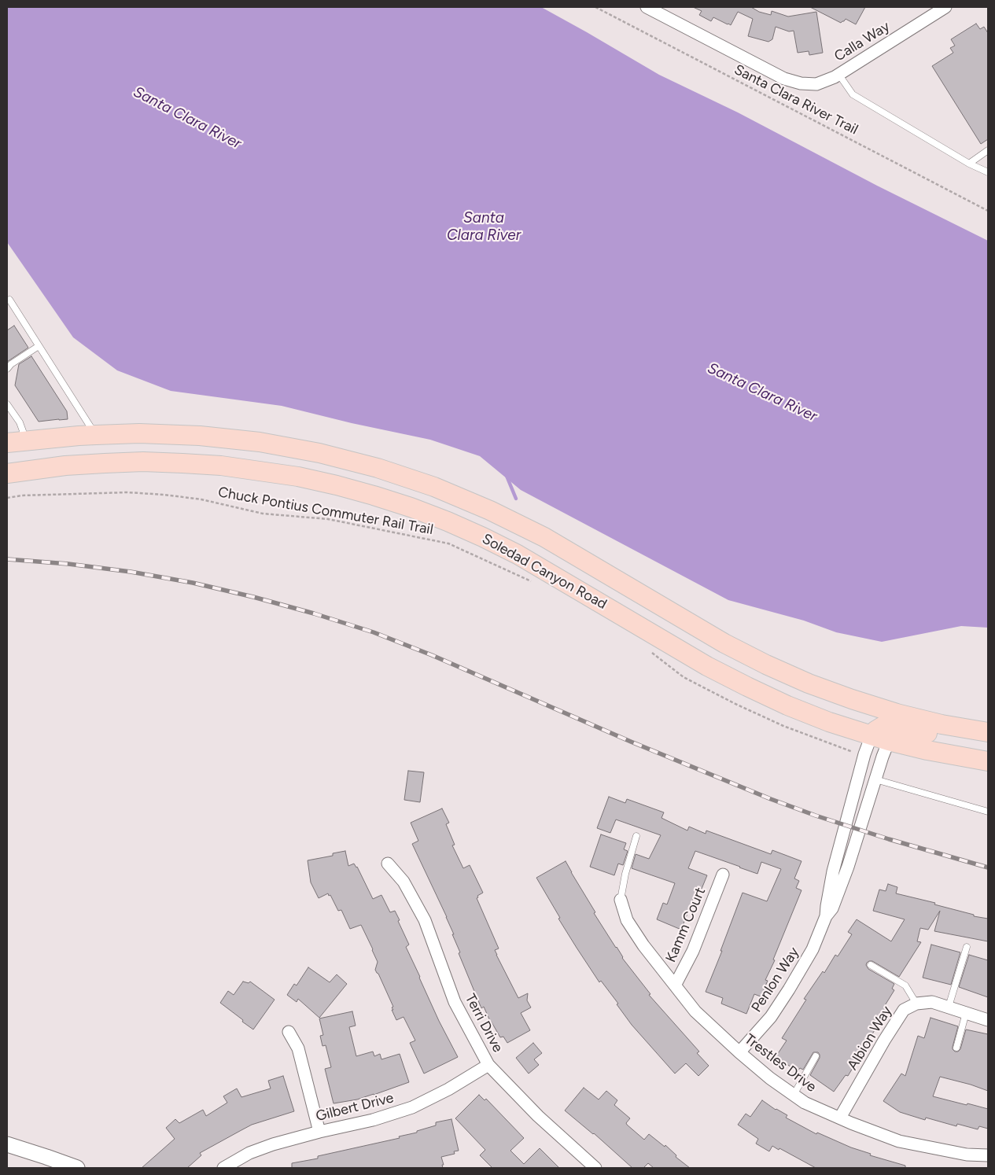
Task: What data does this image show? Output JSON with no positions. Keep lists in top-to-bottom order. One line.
{"streets":{"main road":["Soledad Canyon Road"],"street":["Calla Way","Kamm Court","Penlon Way","Terri Drive","Albion Way","Trestles Drive","Gilbert Drive"],"path":["Santa Clara River Trail","Chuck Pontius Commuter Rail Trail"]},"crossings":[["Kamm Court","Trestles Drive"],["Penlon Way","Trestles Drive"],["Terri Drive","Gilbert Drive"],["Albion Way","Trestles Drive"]],"water":["Santa Clara River"]}
